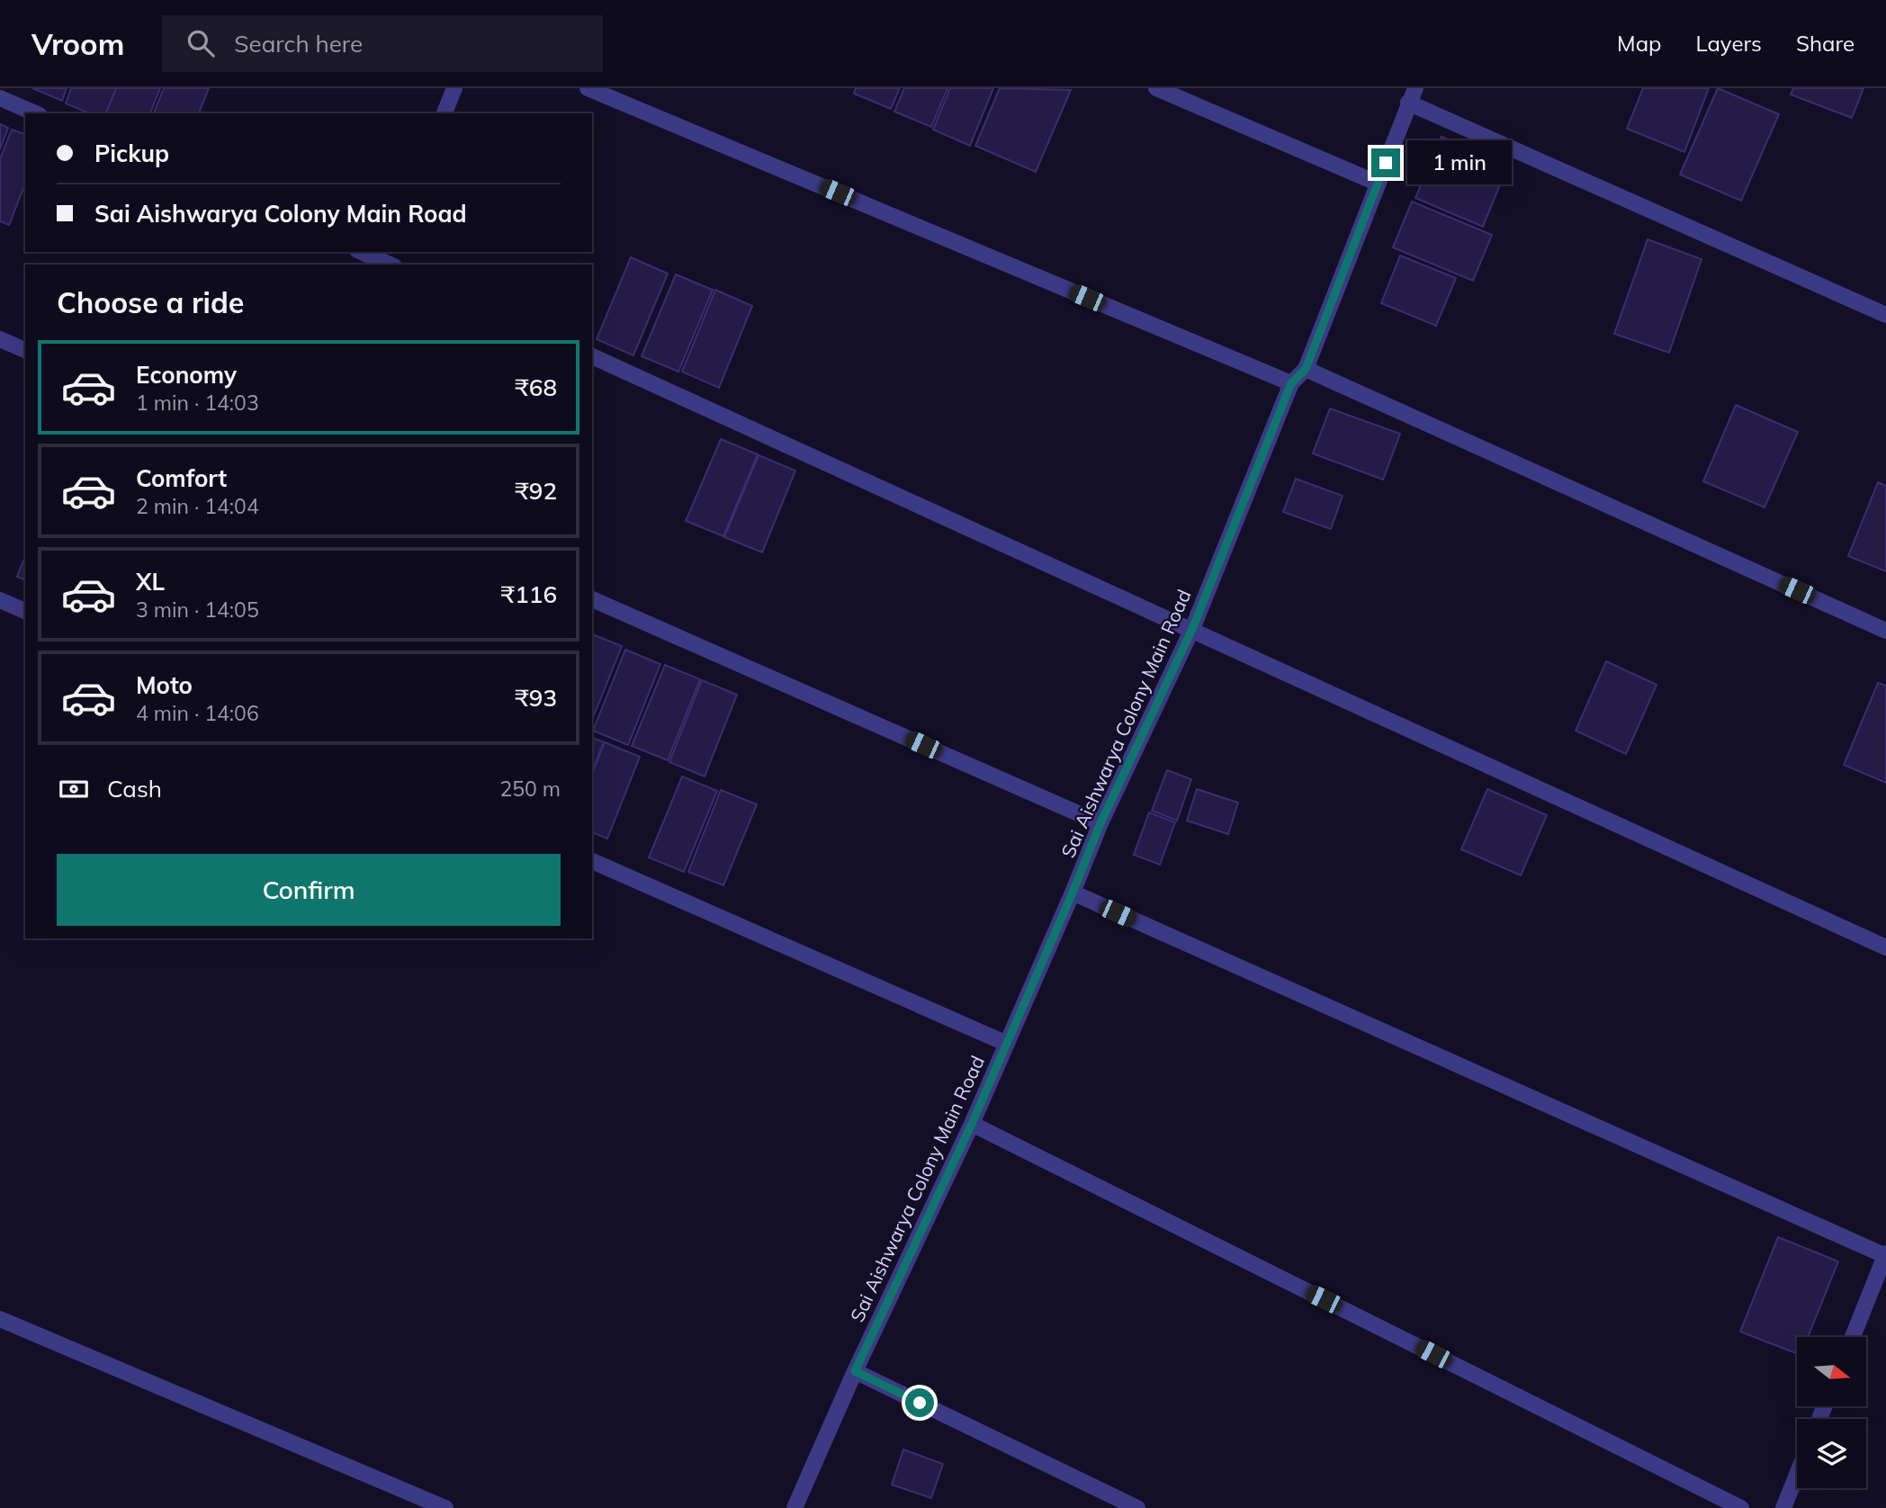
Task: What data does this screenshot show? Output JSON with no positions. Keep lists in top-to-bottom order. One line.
{"streets":{"street":["Sai Aishwarya Colony Main Road"]},"north":"right","page":{"header":"Vroom","search":"Search here","nav":["Map","Layers","Share"],"banner":["Pickup","Sai Aishwarya Colony Main Road"],"bubble":"1 min","heading":"Choose a ride","list":[{"name":"Economy","note":"1 min · 14:03","value":"₹68"},{"name":"Comfort","note":"2 min · 14:04","value":"₹92"},{"name":"XL","note":"3 min · 14:05","value":"₹116"},{"name":"Moto","note":"4 min · 14:06","value":"₹93"}],"pay":["Cash","250 m"],"buttons":"Confirm"}}
